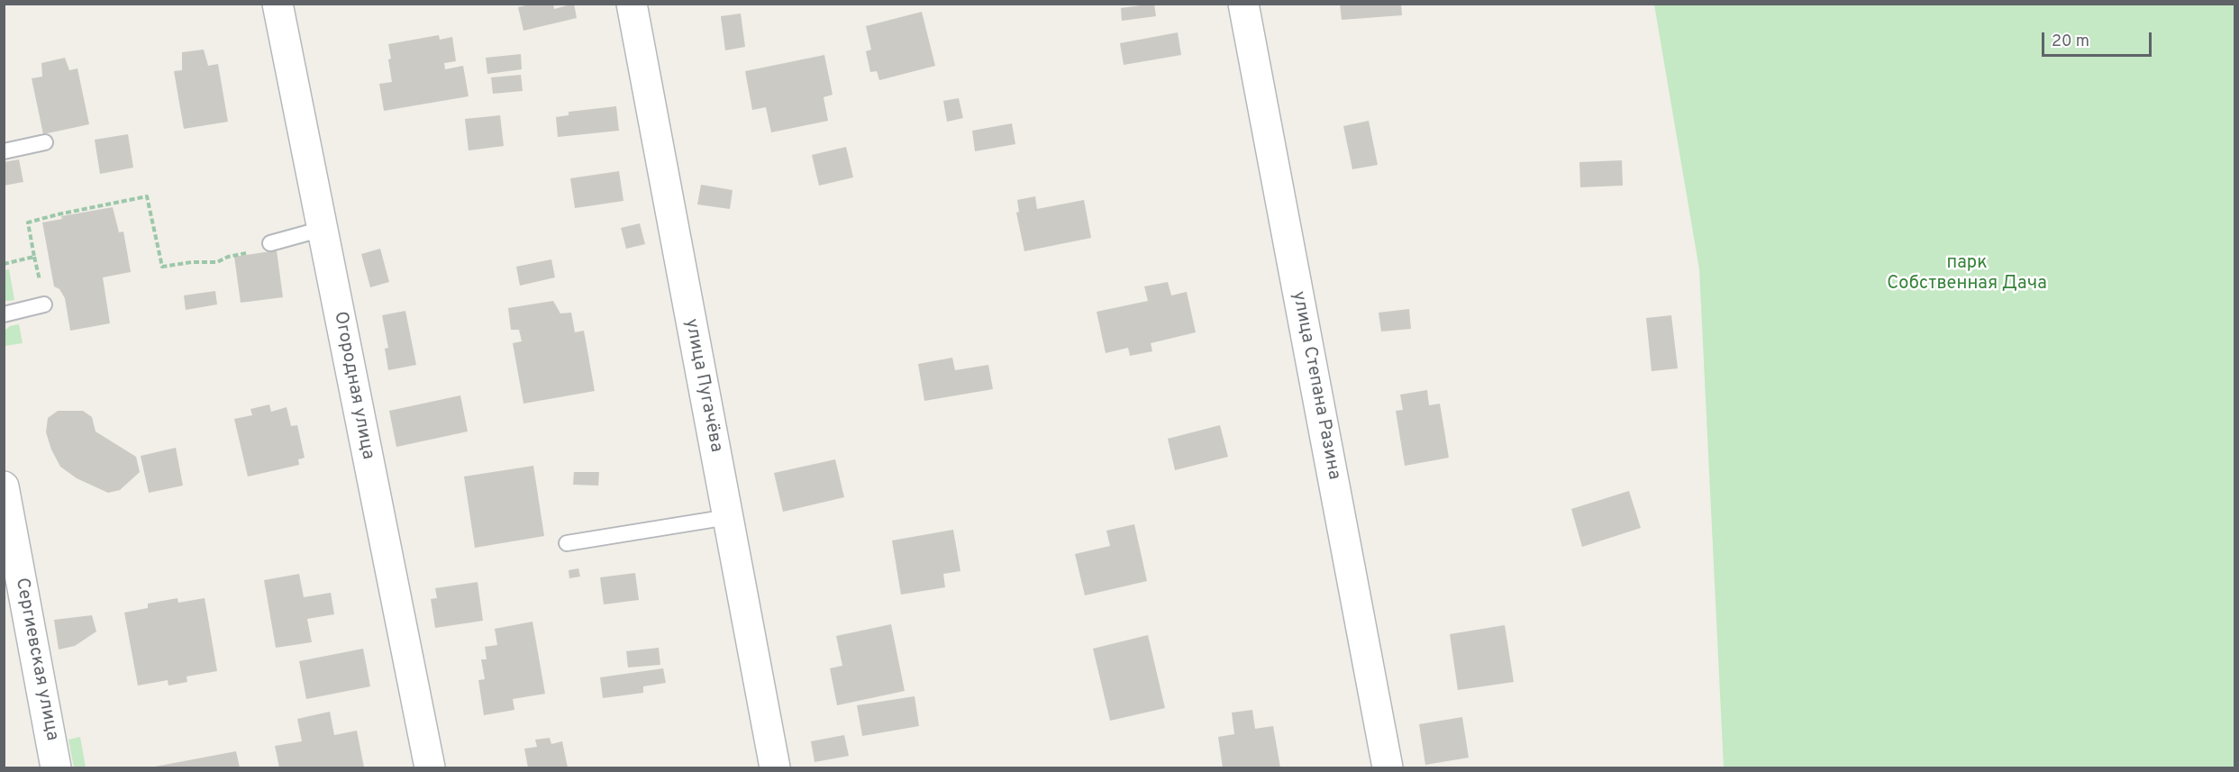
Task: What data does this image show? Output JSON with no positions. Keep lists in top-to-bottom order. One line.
{"streets":{"street":["Огородная улица","улица Пугачёва","улица Степана Разина","Сергиевская улица"]},"parks":["парк Собственная Дача"],"scale_bar":"20 m"}
